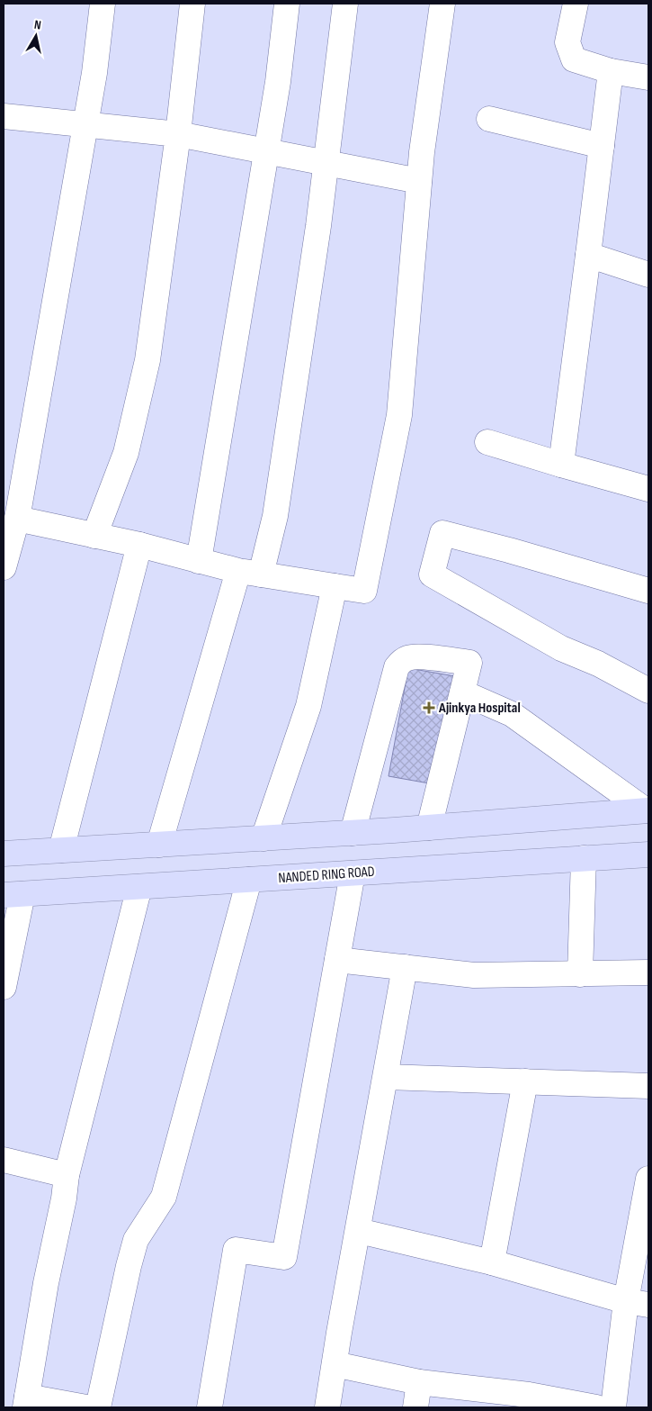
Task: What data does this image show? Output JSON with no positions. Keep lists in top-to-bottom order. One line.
{"streets":{"highway":["NANDED RING ROAD"]},"places":{"health":["Ajinkya Hospital"]},"north":"top"}
